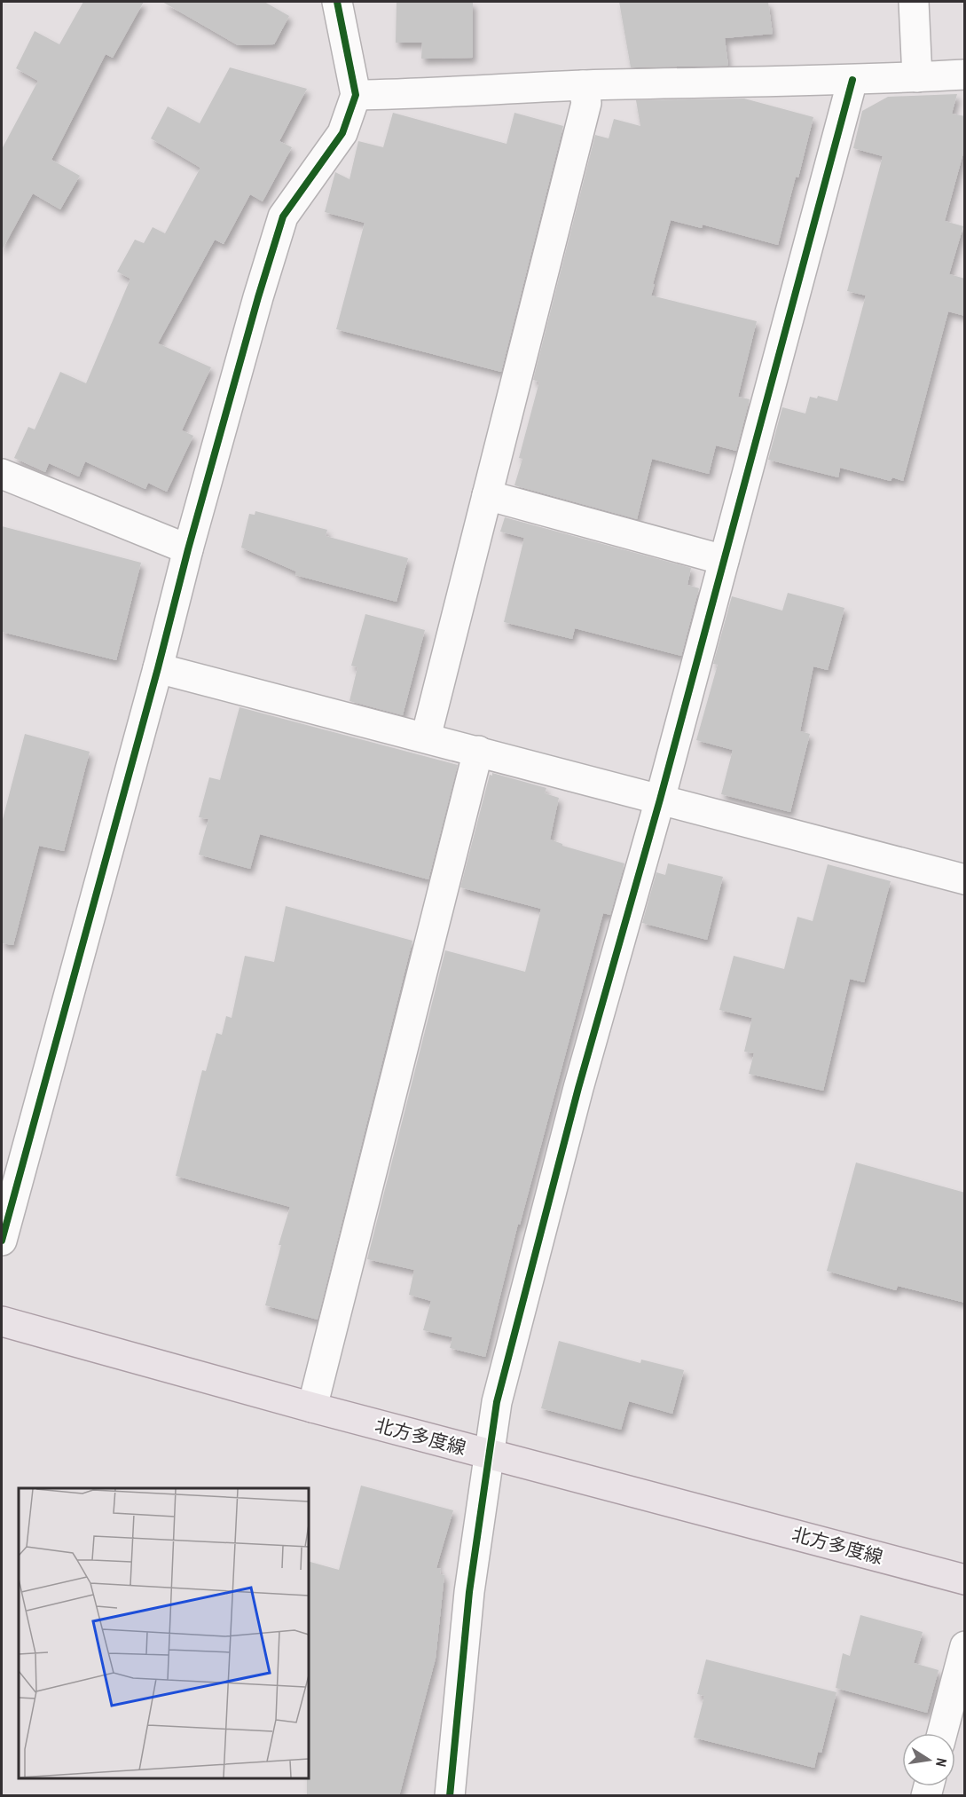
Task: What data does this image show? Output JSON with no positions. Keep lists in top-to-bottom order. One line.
{"streets":{"main road":["北方多度線"]},"north":"right"}
